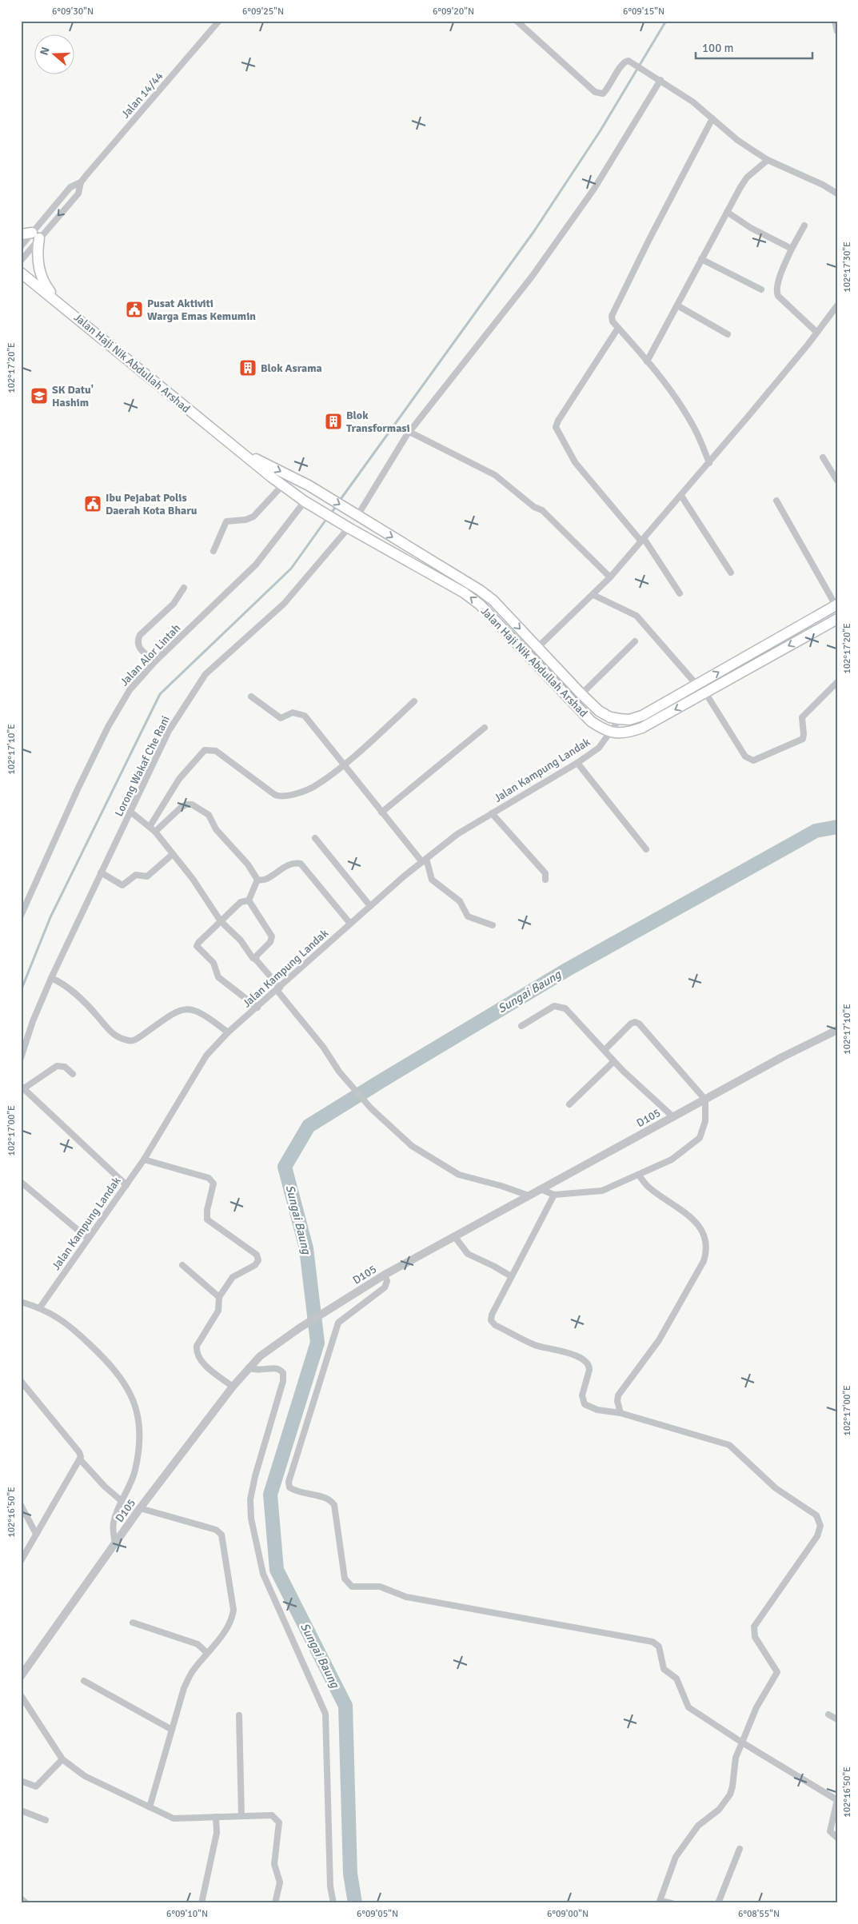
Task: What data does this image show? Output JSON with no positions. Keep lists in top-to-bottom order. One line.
{"streets":{"main road":["Jalan Haji Nik Abdullah Arshad"],"street":["Jalan 14/44","Jalan Alor Lintah","Lorong Wakaf Che Rani","Jalan Kampung Landak","D105"]},"crossings":[["Jalan Haji Nik Abdullah Arshad","Jalan Alor Lintah"],["Jalan Haji Nik Abdullah Arshad","Lorong Wakaf Che Rani"],["Jalan Haji Nik Abdullah Arshad","Jalan Kampung Landak"]],"water":["Sungai Baung"],"places":{"public building":["Pusat Aktiviti Warga Emas Kemumin","Ibu Pejabat Polis Daerah Kota Bharu"],"building":["Blok Asrama","Blok Transformasi"],"school or university":["SK Datu' Hashim"]},"scale_bar":"100 m","north":"left","coordinates":["6°09'30\"N","6°09'25\"N","6°09'20\"N","6°09'15\"N","102°17'30\"E","102°17'20\"E","102°17'10\"E","102°17'00\"E","102°16'50\"E","6°09'10\"N","6°09'05\"N","6°09'00\"N","6°08'55\"N"]}
